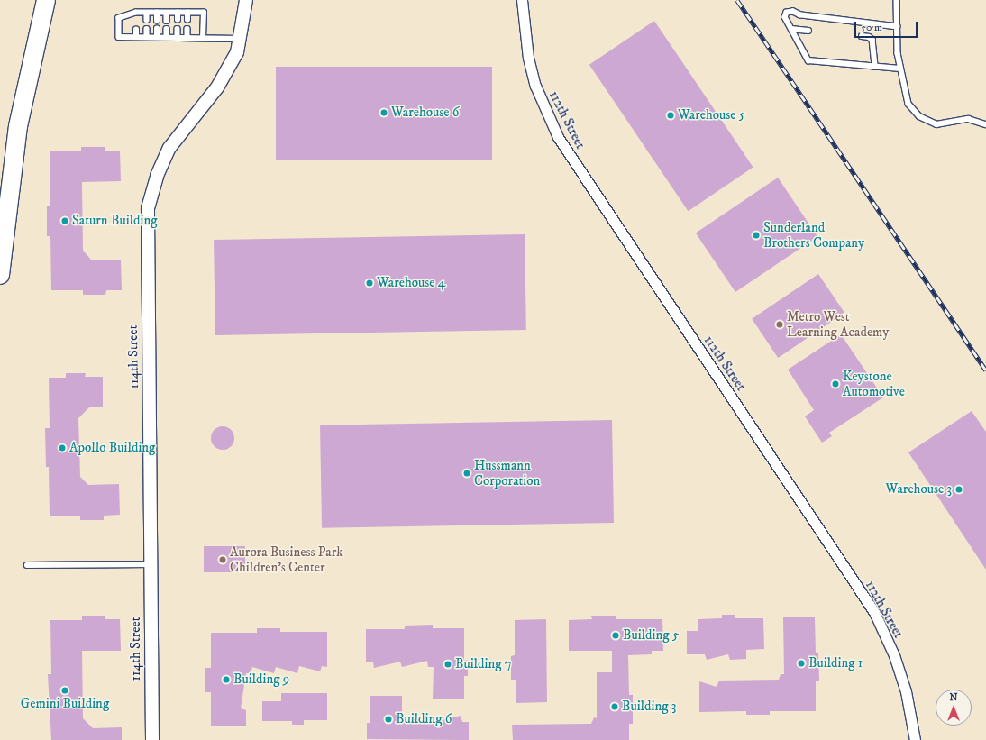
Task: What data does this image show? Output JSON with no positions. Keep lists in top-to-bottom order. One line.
{"streets":{"street":["112th Street","114th Street"]},"places":["Warehouse 6","Warehouse 5","Saturn Building","Sunderland Brothers Company","Warehouse 4","Metro West Learning Academy","Keystone Automotive","Apollo Building","Hussmann Corporation","Warehouse 3","Aurora Business Park Children's Center","Building 5","Building 1","Building 7","Building 9","Gemini Building","Building 3","Building 6"],"scale_bar":"50 m","north":"top"}
